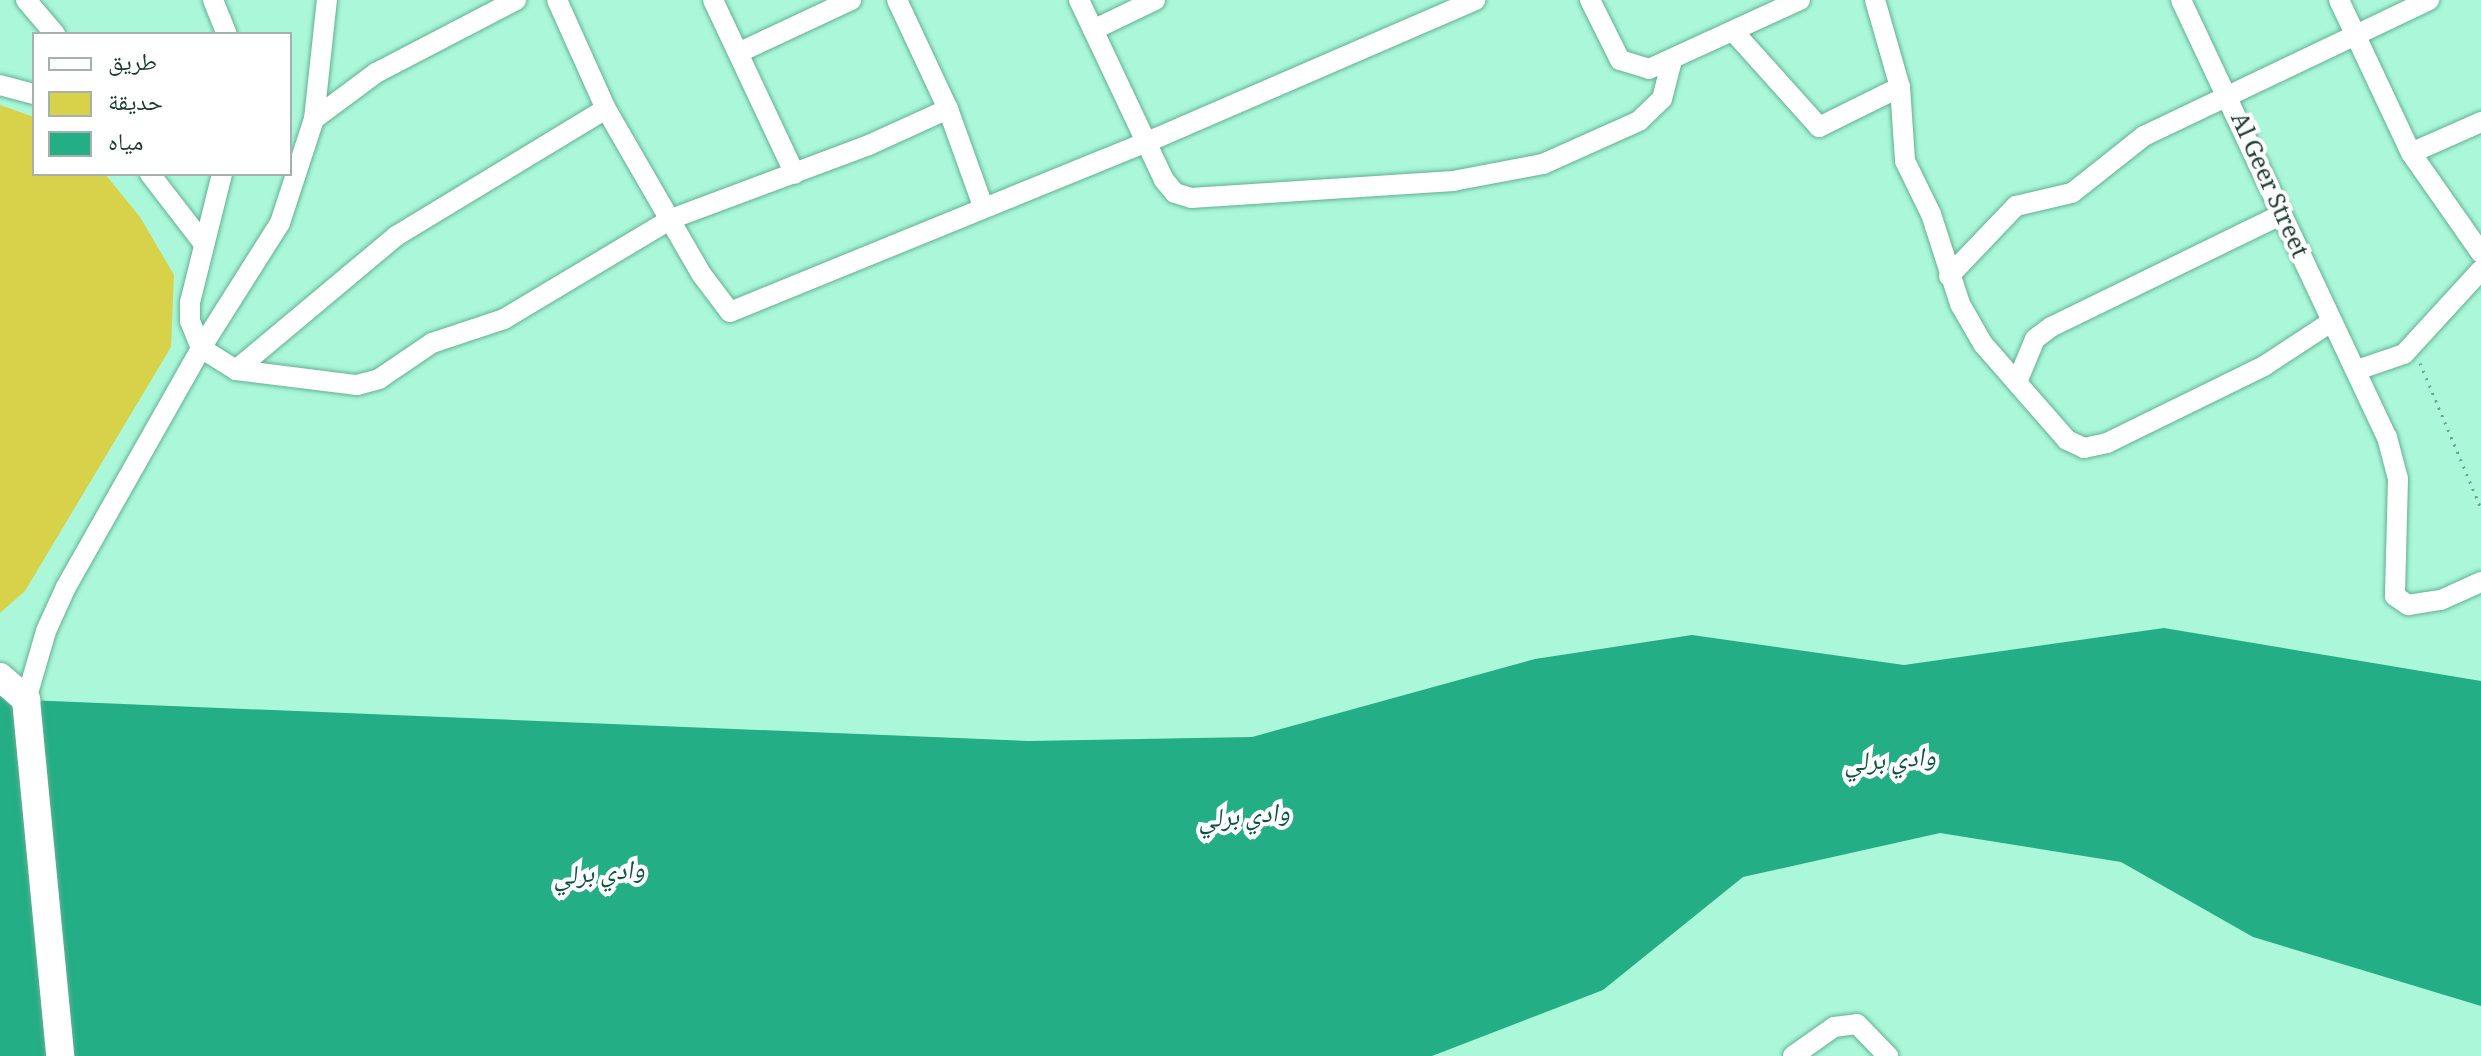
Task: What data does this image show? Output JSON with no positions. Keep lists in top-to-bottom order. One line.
{"streets":{"street":["Al Geer Street"]},"water":["وادي برلي"],"legend":["طريق","حديقة","مياه"]}
